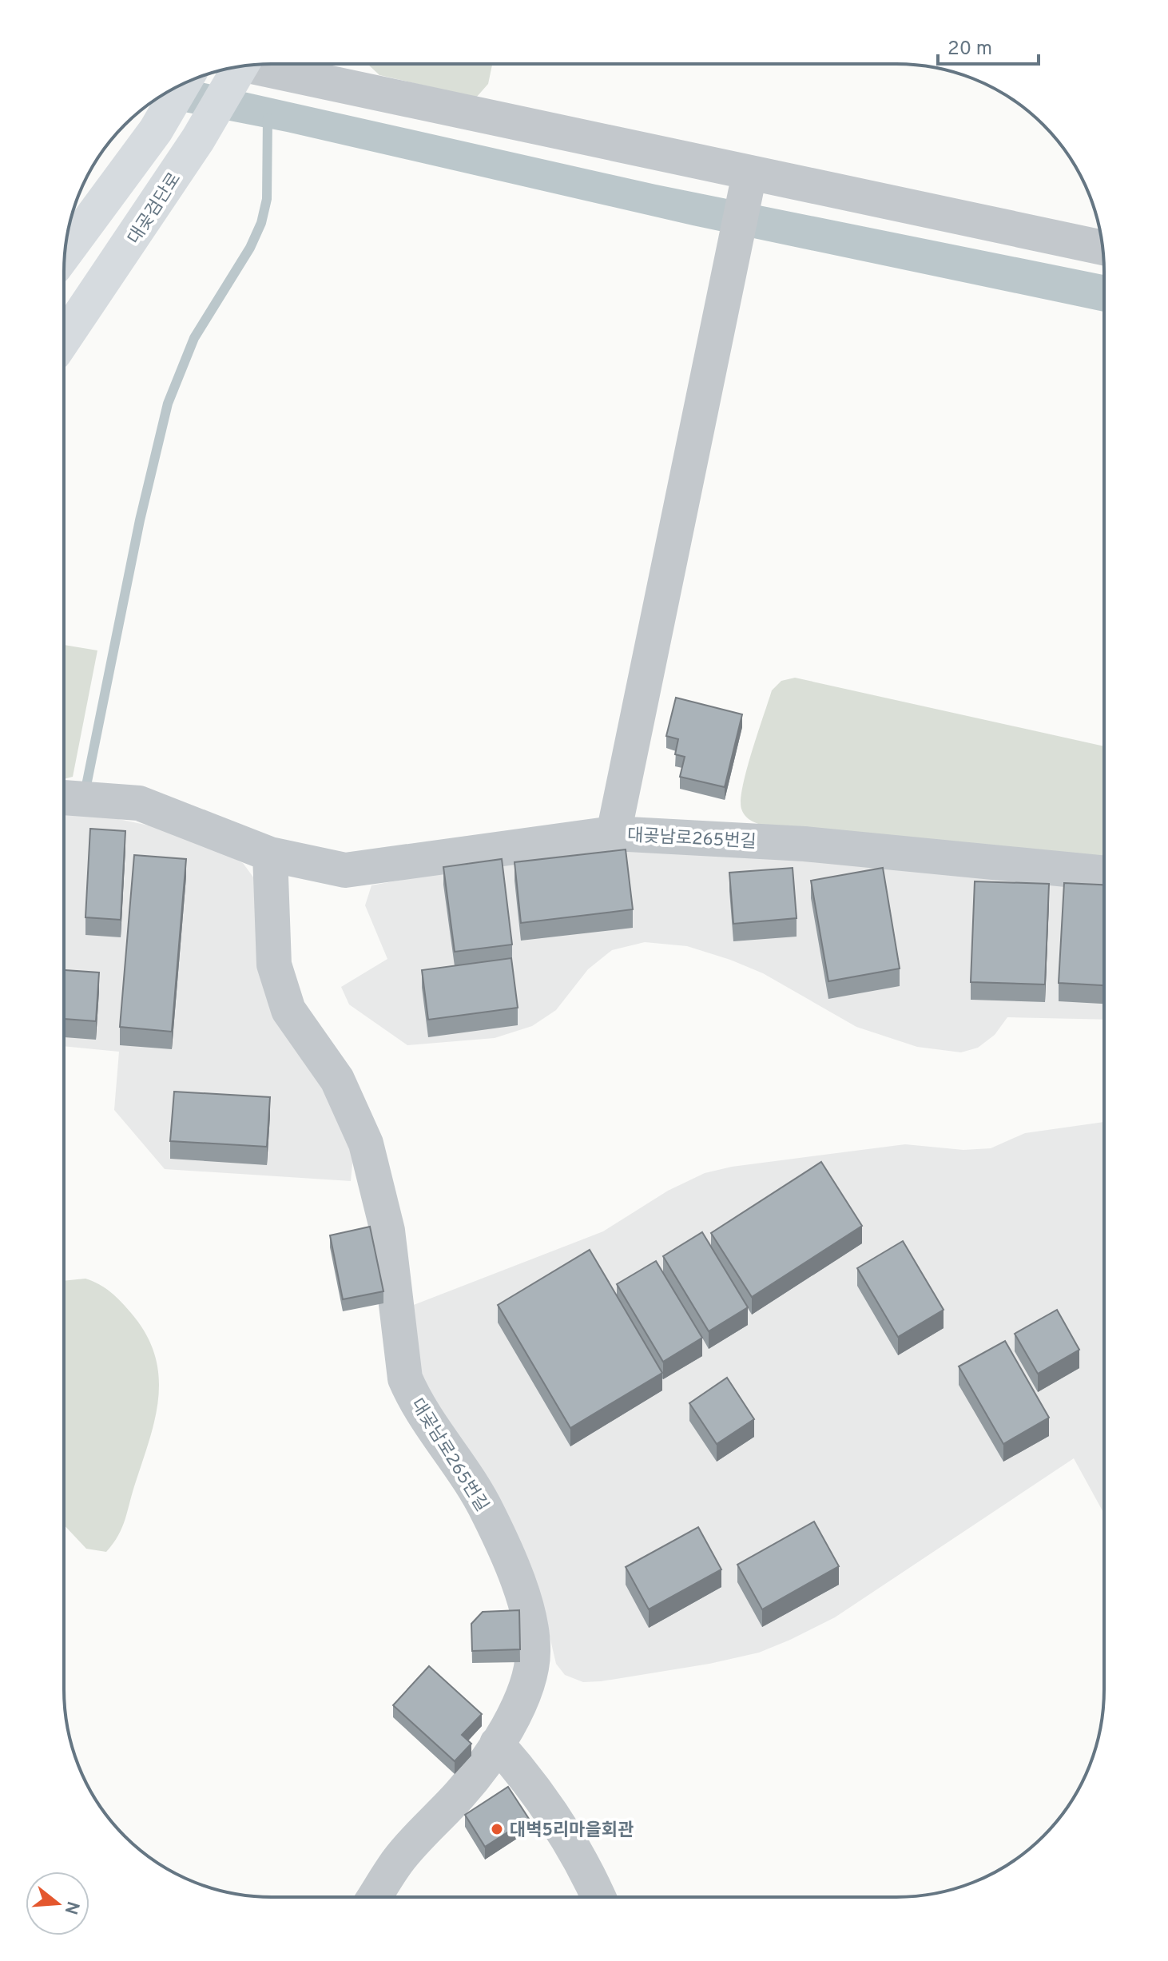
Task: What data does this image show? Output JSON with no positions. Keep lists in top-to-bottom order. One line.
{"streets":{"main road":["대곶검단로"],"lane":["대곶남로265번길"]},"places":["대벽5리마을회관"],"scale_bar":"20 m","north":"right"}
